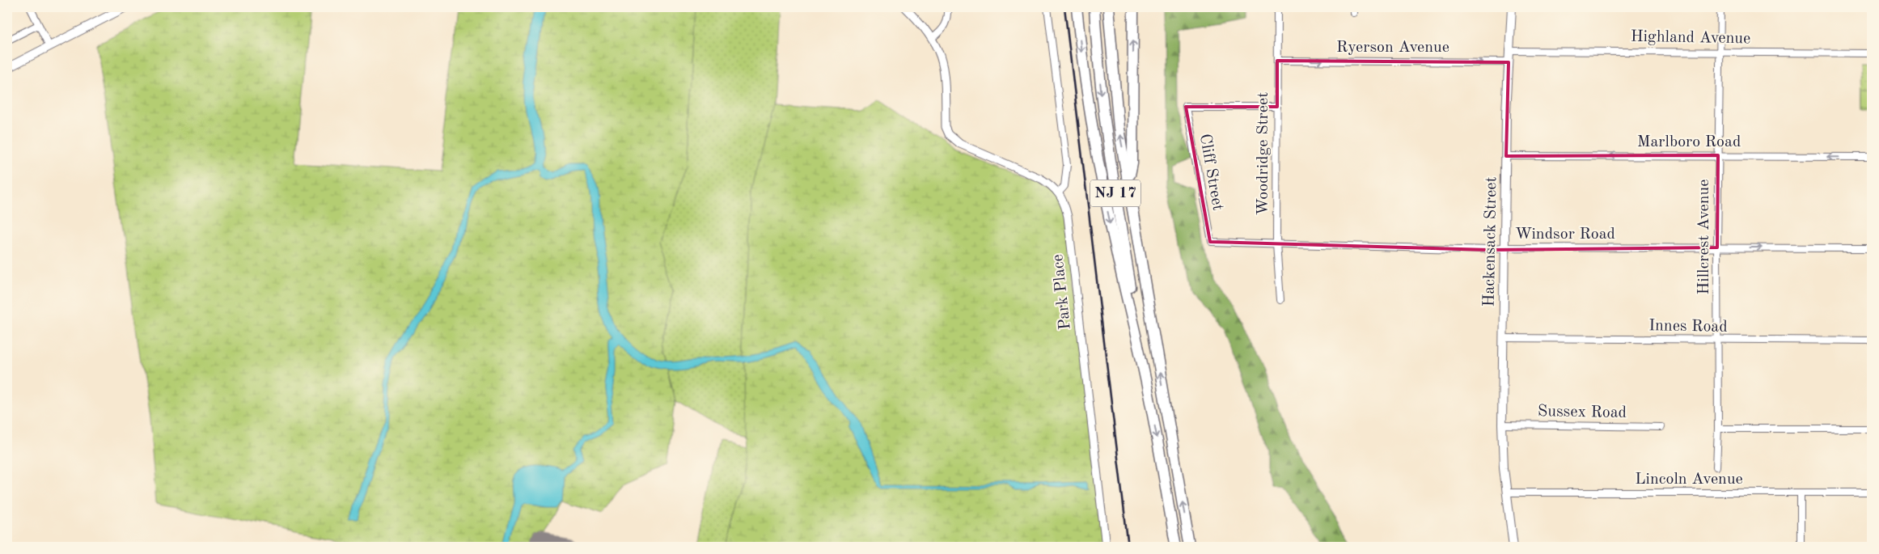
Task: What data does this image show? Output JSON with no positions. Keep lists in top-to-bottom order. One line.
{"streets":{"highway":["NJ 17"],"main road":["Hackensack Street"],"street":["Highland Avenue","Ryerson Avenue","Marlboro Road","Woodridge Street","Cliff Street","Windsor Road","Hillcrest Avenue","Park Place","Innes Road","Sussex Road","Lincoln Avenue"]},"crossings":[["Highland Avenue","Hillcrest Avenue"],["Highland Avenue","Hackensack Street"],["Ryerson Avenue","Woodridge Street"],["Ryerson Avenue","Hackensack Street"],["Marlboro Road","Hillcrest Avenue"],["Marlboro Road","Hackensack Street"],["Woodridge Street","Cliff Street"],["Woodridge Street","Windsor Road"],["Cliff Street","Windsor Road"],["Windsor Road","Hillcrest Avenue"],["Windsor Road","Hackensack Street"],["Hillcrest Avenue","Innes Road"],["Hackensack Street","Innes Road"],["Hackensack Street","Sussex Road"],["Hackensack Street","Lincoln Avenue"]],"one_way":["Ryerson Avenue","Marlboro Road"]}
